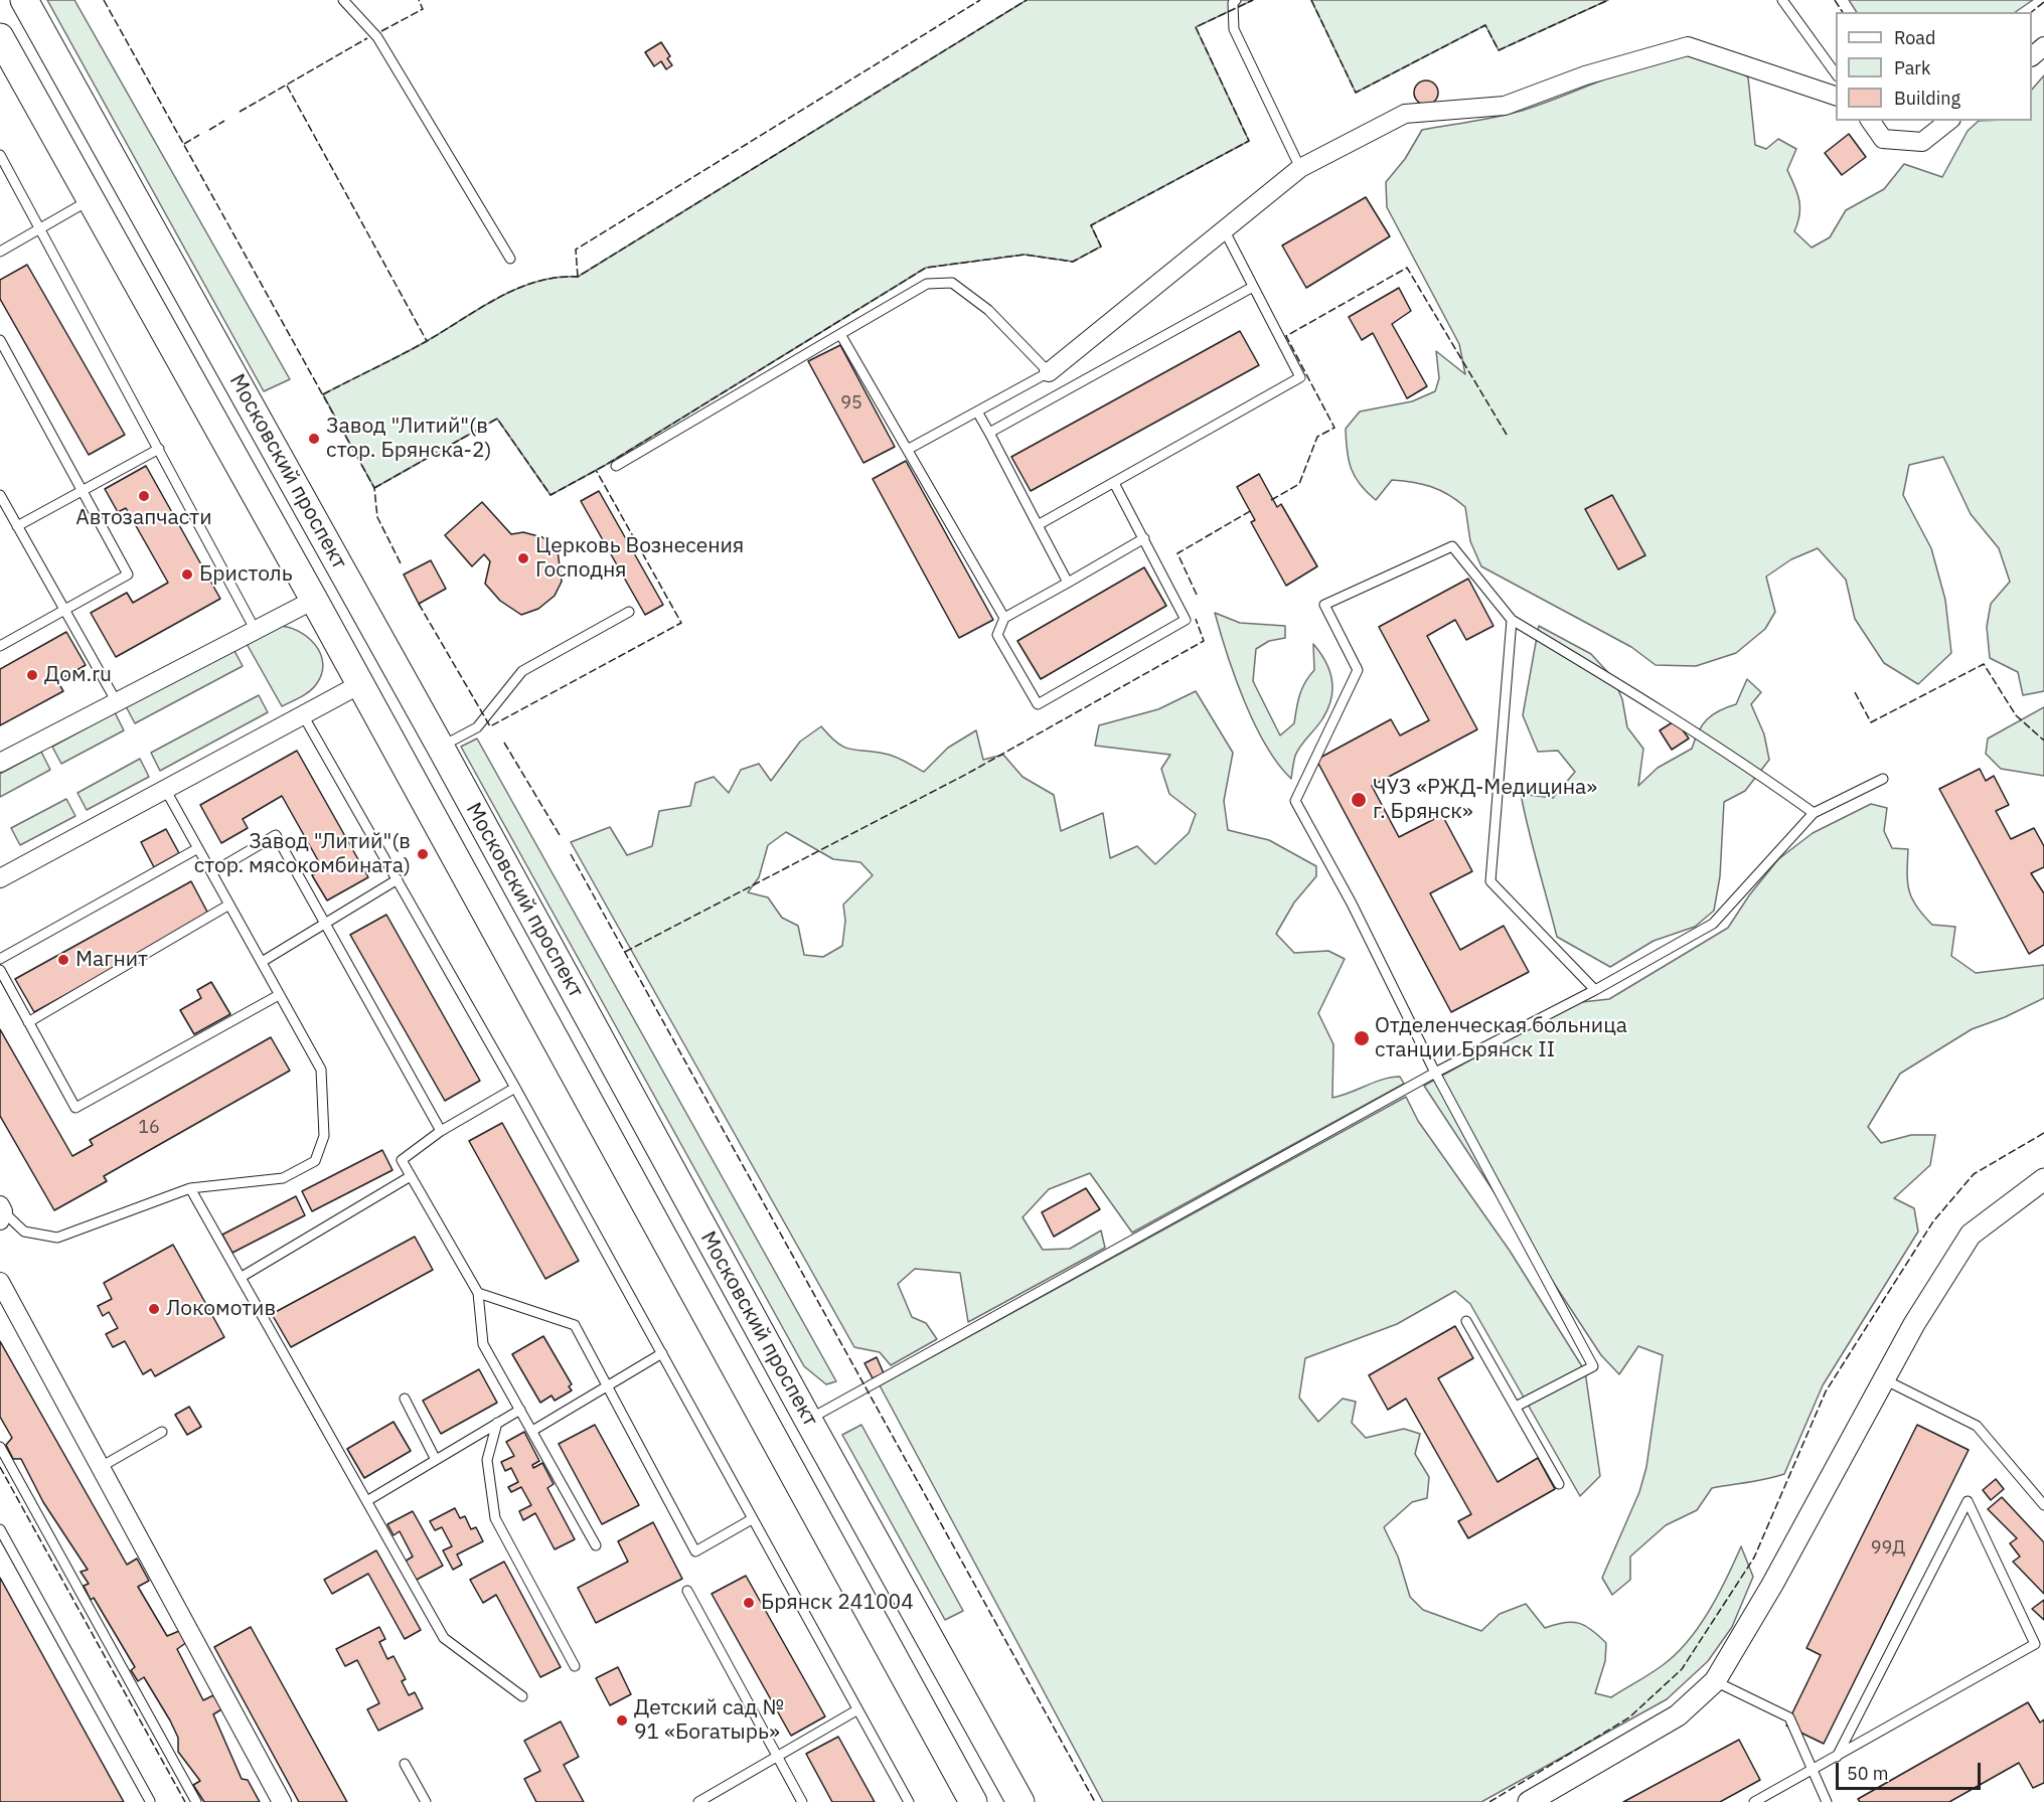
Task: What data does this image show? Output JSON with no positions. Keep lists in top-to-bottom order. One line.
{"streets":{"main road":["Московский проспект"]},"places":["Завод \"Литий\"(в стор. Брянска-2)","Автозапчасти","Церковь Вознесения Господня","Бристоль","Дом.ru","ЧУЗ «РЖД-Медицина» г. Брянск»","Завод \"Литий\"(в стор. мясокомбината)","Магнит","Отделенческая больница станции Брянск II","Локомотив","Брянск 241004","Детский сад № 91 «Богатырь»"],"house_numbers":["95","16","99Д"],"legend":["Road","Park","Building"],"scale_bar":"50 m"}
